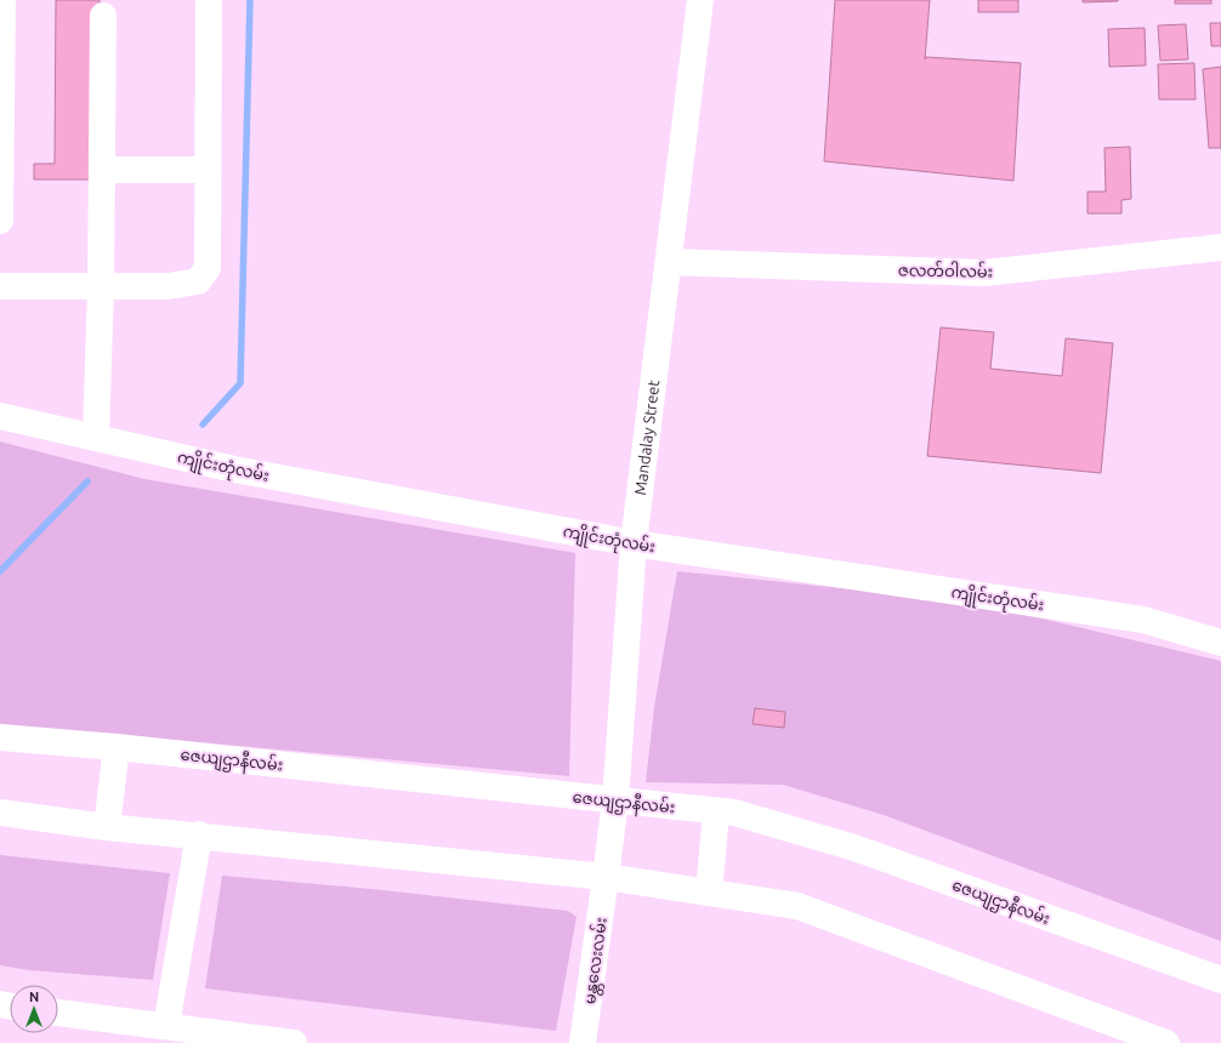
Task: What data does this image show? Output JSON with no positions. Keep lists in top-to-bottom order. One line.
{"streets":{"street":["ဇလတ်ဝါလမ်း","Mandalay Street","ကျိုင်းတုံလမ်း","ဇေယျဌာနီလမ်း","မန္တလေးလမ်း"]},"crossings":[["ဇလတ်ဝါလမ်း","Mandalay Street"],["Mandalay Street","ကျိုင်းတုံလမ်း"],["Mandalay Street","ဇေယျဌာနီလမ်း"],["Mandalay Street","မန္တလေးလမ်း"]],"north":"top"}
